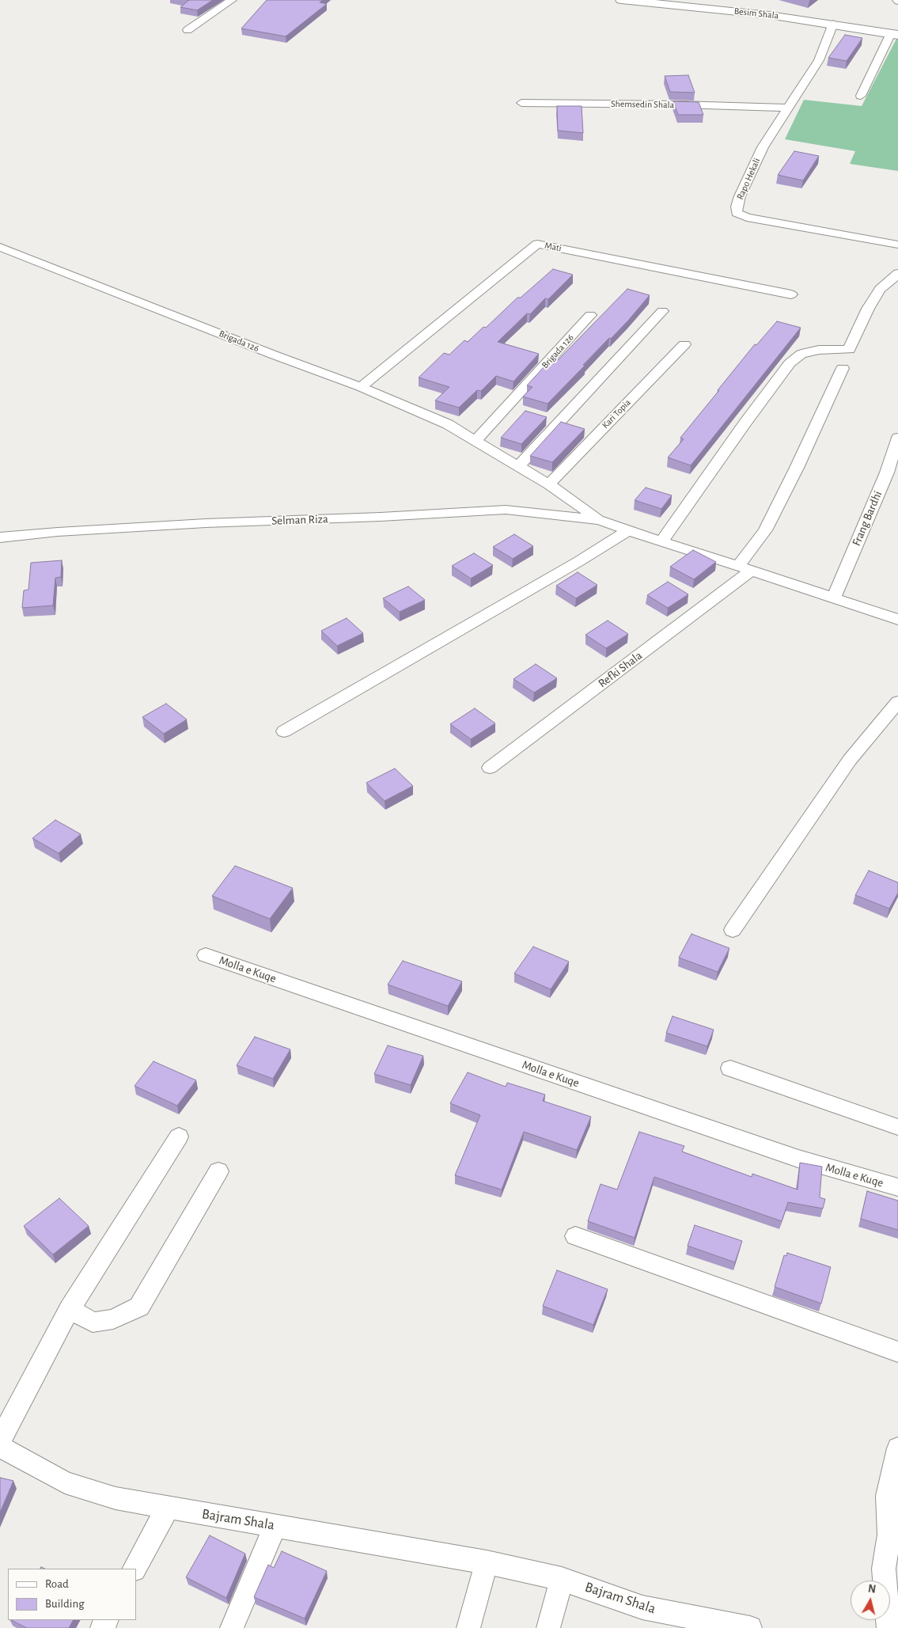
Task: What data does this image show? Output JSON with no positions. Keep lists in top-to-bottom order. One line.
{"streets":{"street":["Besim Shala","Shemsedin Shala","Rapo Hekali","Mati","Brigada 126","Kari Topia","Frang Bardhi","Selman Riza","Refki Shala","Molla e Kuqe","Bajram Shala"]},"crossings":[["Besim Shala","Rapo Hekali"],["Shemsedin Shala","Rapo Hekali"],["Mati","Brigada 126"],["Brigada 126","Kari Topia"],["Brigada 126","Selman Riza"]],"legend":["Road","Building"],"north":"top"}
